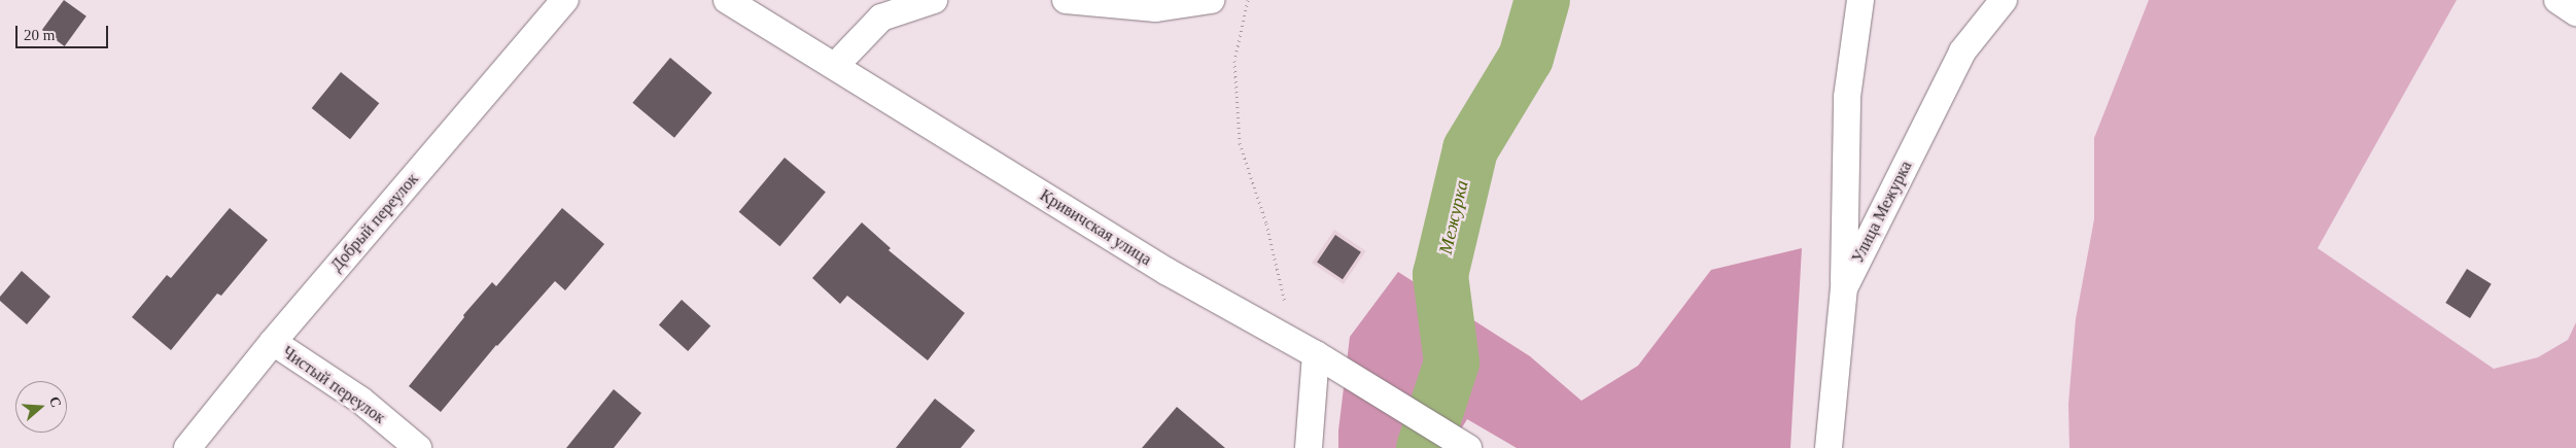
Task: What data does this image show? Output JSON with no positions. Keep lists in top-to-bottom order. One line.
{"streets":{"street":["Улица Межурка","Добрый переулок","Кривичская улица","Чистый переулок"]},"crossings":[["Добрый переулок","Чистый переулок"]],"water":["Межурка"],"scale_bar":"20 m","north":"right"}
